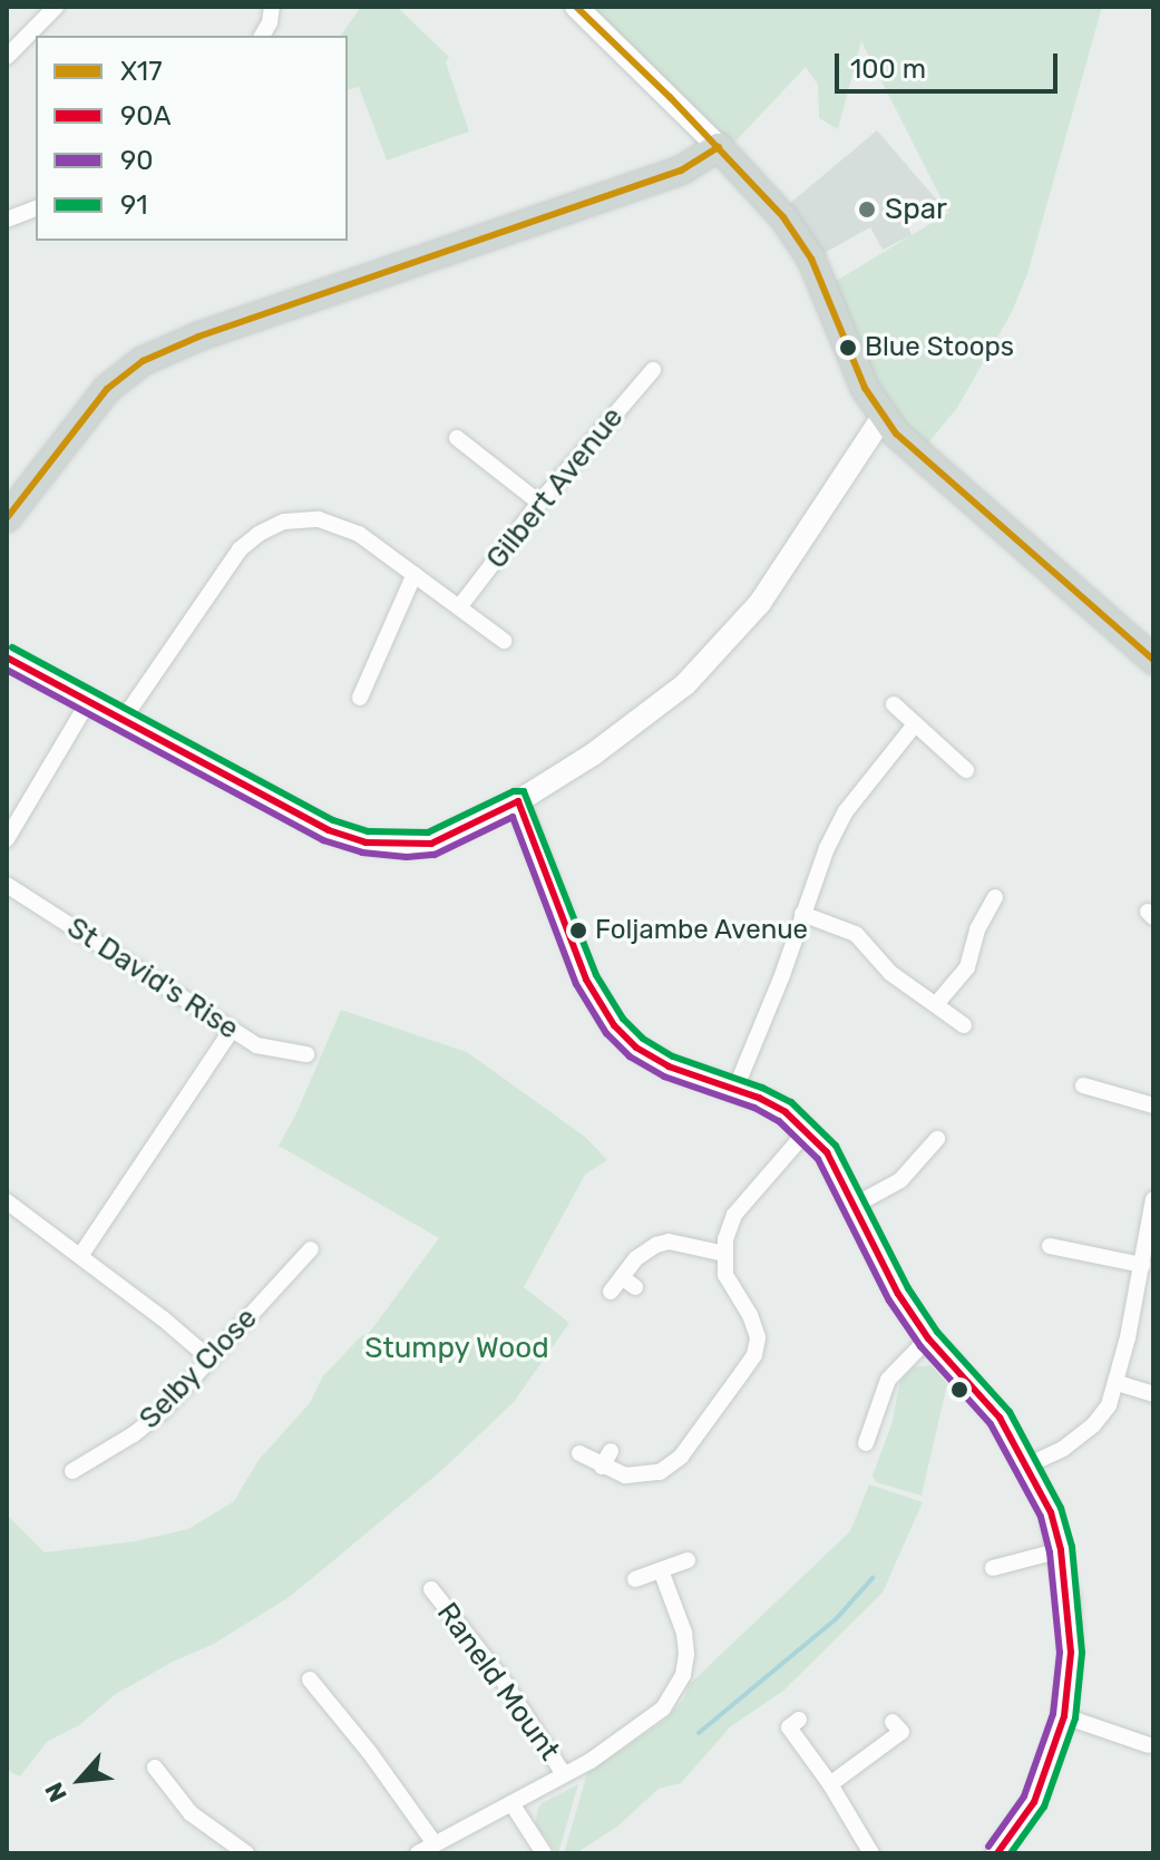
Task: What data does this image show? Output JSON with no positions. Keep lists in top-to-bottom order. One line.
{"streets":{"street":["Gilbert Avenue","St David's Rise","Selby Close","Raneld Mount"]},"parks":["Stumpy Wood"],"places":["Spar","Blue Stoops","Foljambe Avenue"],"lines":["transit line X17","transit line 91","transit line 90A","transit line 90"],"legend":["X17","90A","90","91"],"scale_bar":"100 m","north":"bottom left"}
